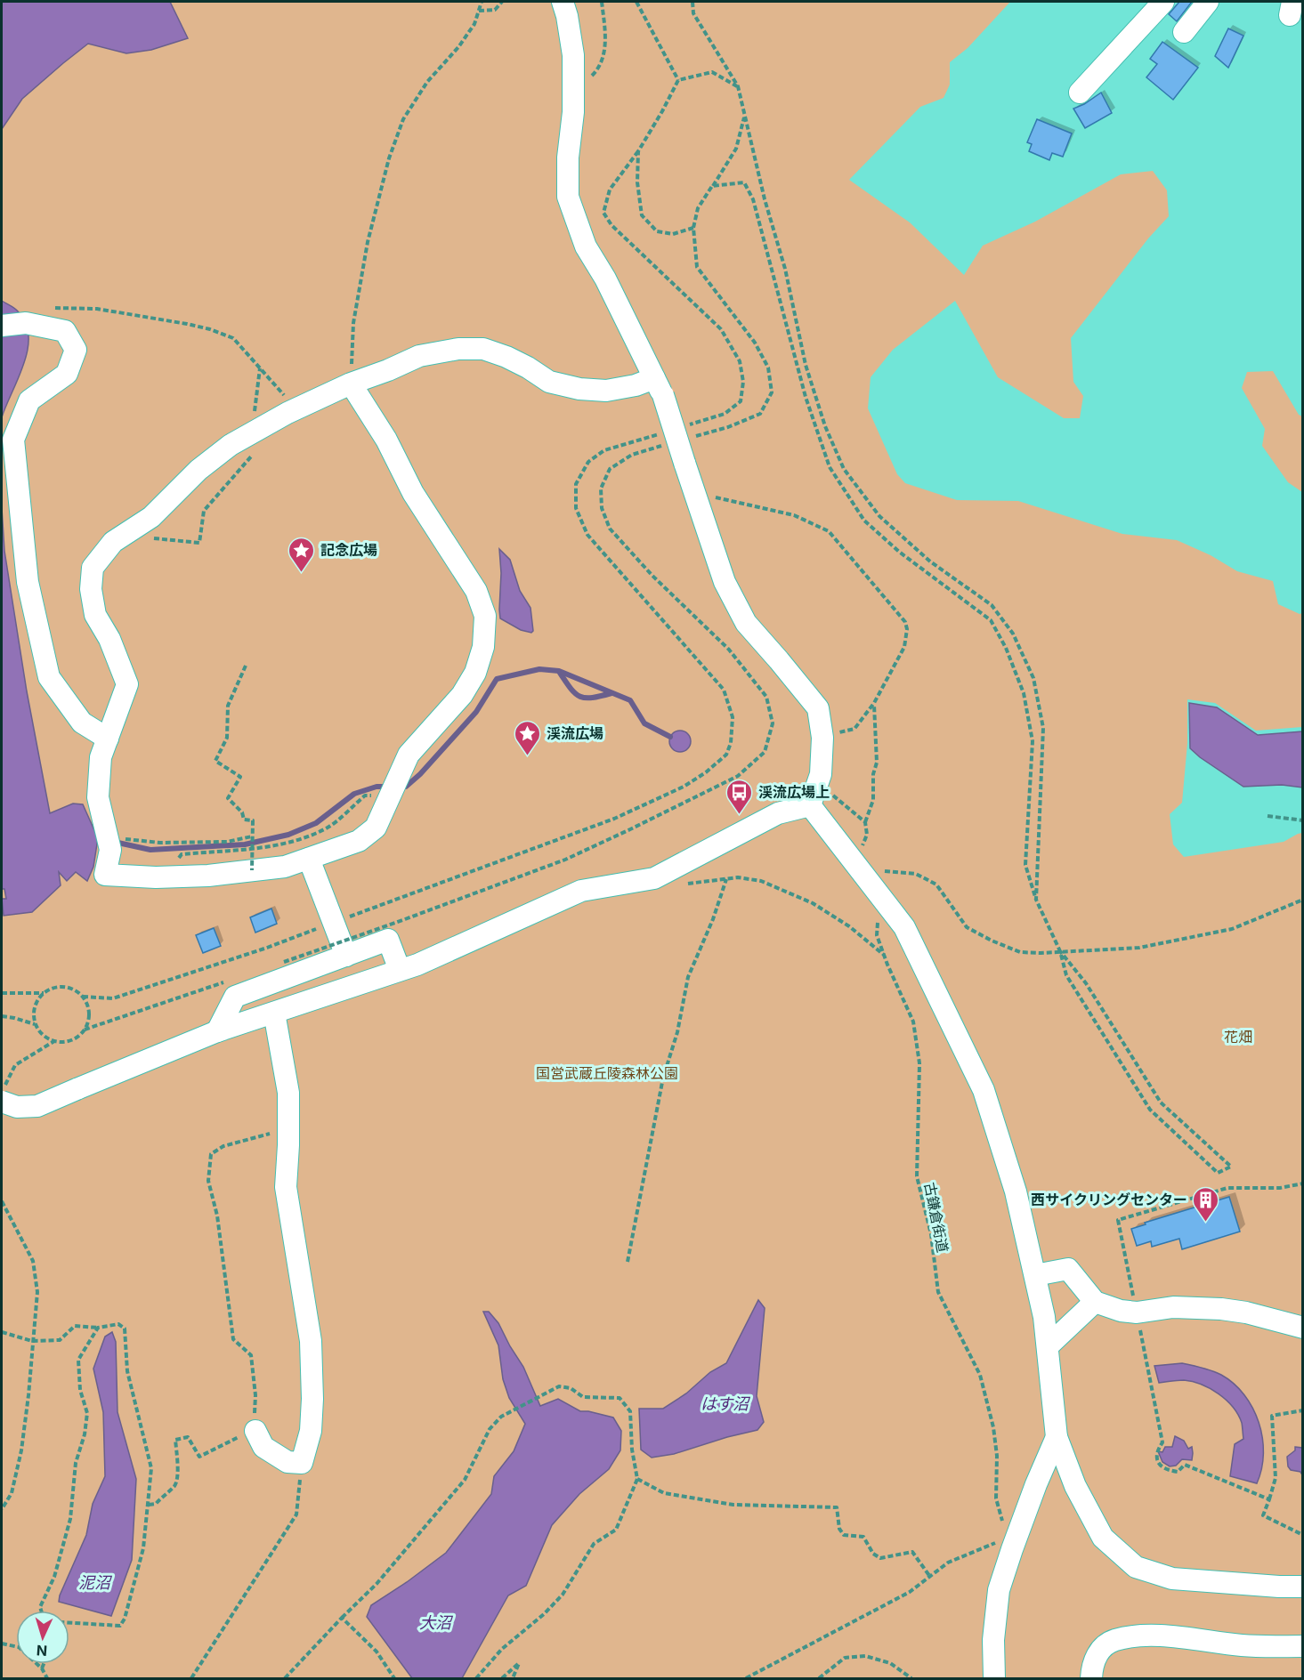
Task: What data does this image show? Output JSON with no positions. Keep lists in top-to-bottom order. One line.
{"streets":{"path":["古鎌倉街道"]},"water":["はす沼","泥沼","大沼"],"parks":["花畑","国営武蔵丘陵森林公園"],"places":{"place":["記念広場","渓流広場"],"bus stop":["渓流広場上"],"building":["西サイクリングセンター"]},"north":"bottom"}
